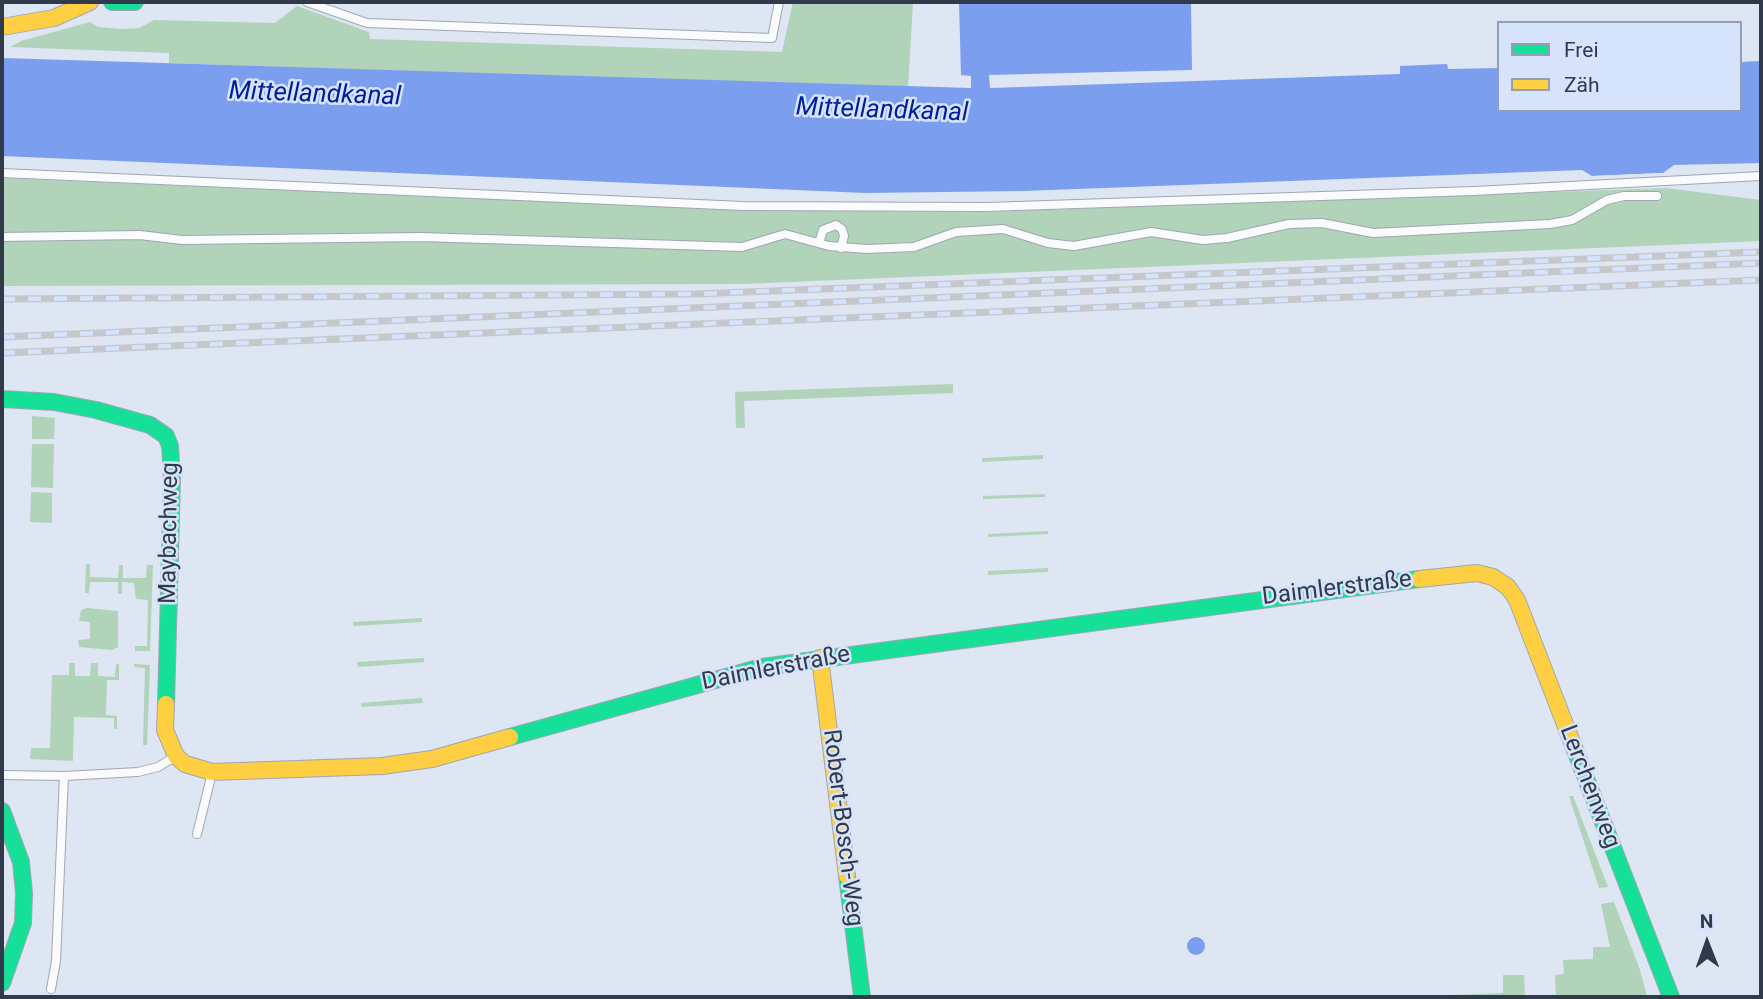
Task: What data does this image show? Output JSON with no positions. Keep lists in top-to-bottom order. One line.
{"streets":{"street":["Maybachweg","Daimlerstraße","Lerchenweg","Robert-Bosch-Weg"]},"crossings":[["Maybachweg","Daimlerstraße"],["Daimlerstraße","Lerchenweg"],["Daimlerstraße","Robert-Bosch-Weg"]],"water":["Mittellandkanal"],"legend":["Frei","Zäh"],"north":"top"}
